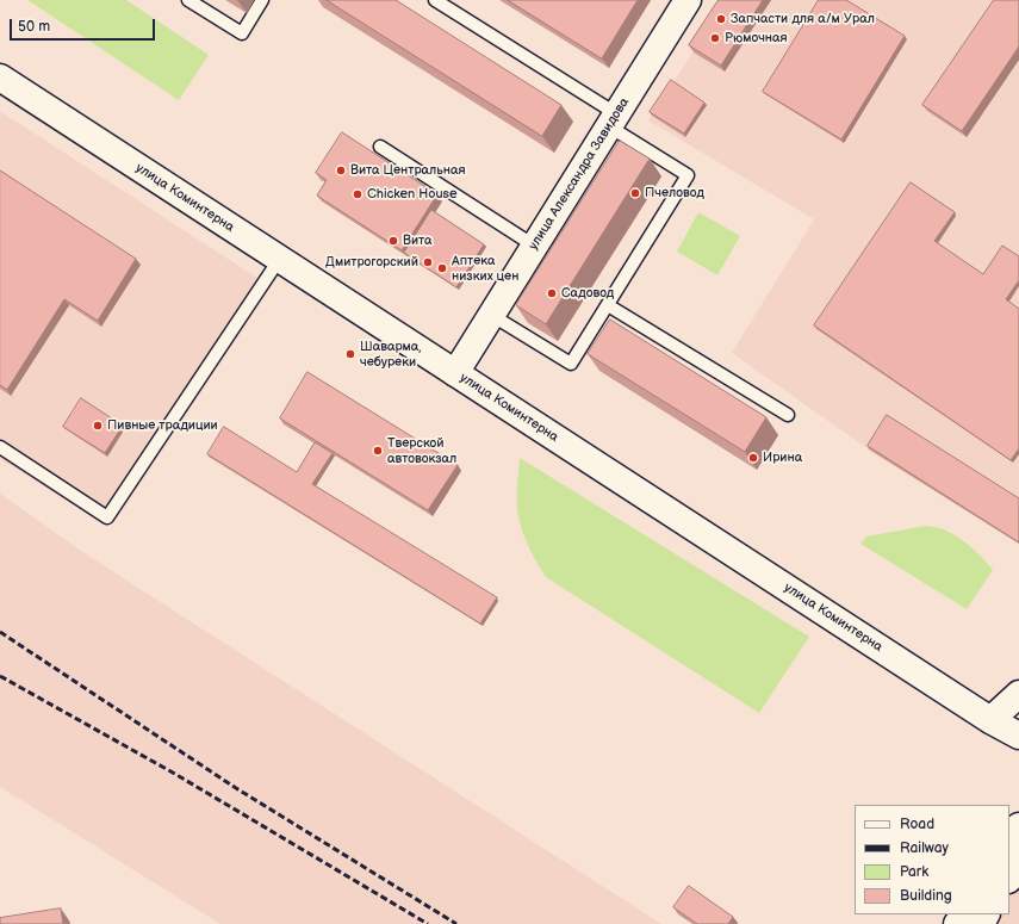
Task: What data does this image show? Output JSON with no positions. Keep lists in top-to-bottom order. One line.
{"streets":{"main road":["улица Александра Завидова","улица Коминтерна"]},"crossings":[["улица Александра Завидова","улица Коминтерна"]],"places":["Запчасти для а/м Урал","Рюмочная","Вита Центральная","Пчеловод","Chicken House","Вита","Дмитрогорский","Аптека низких цен","Садовод","Шаварма, чебуреки","Пивные традиции","Тверской автовокзал","Ирина"],"legend":["Road","Railway","Park","Building"],"scale_bar":"50 m"}
